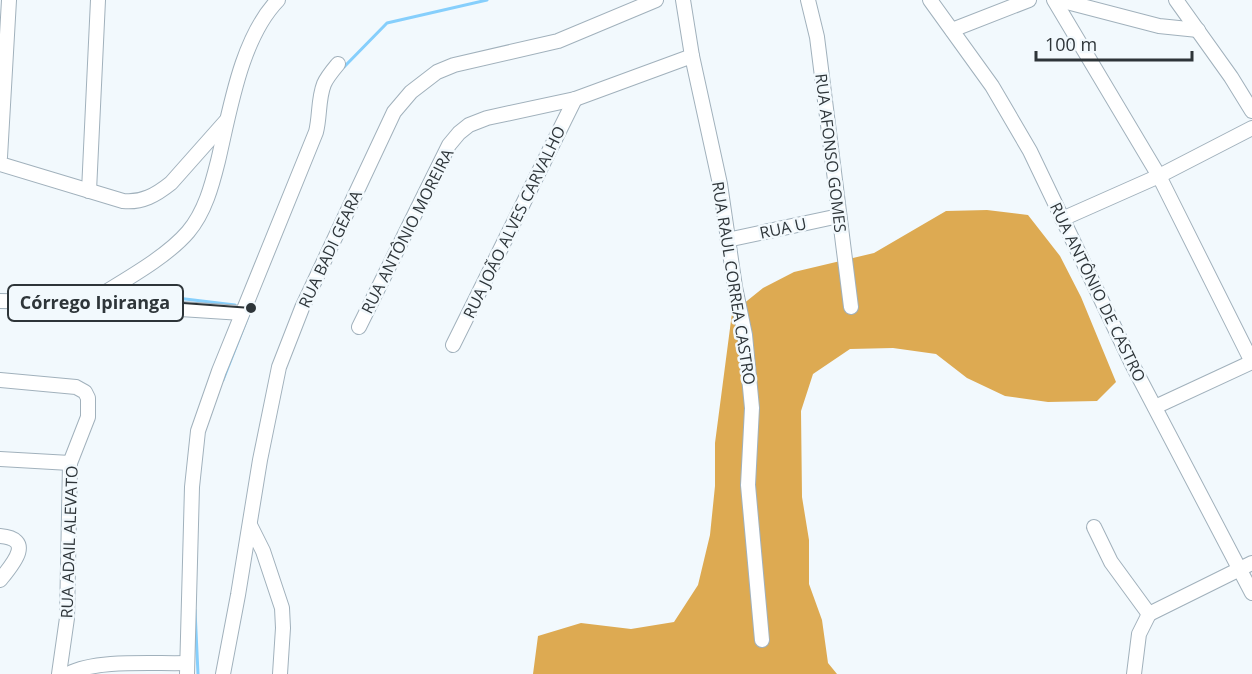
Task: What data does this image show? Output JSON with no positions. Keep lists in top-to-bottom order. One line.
{"streets":{"street":["RUA AFONSO GOMES","RUA JOÃO ALVES CARVALHO","RUA U","RUA ANTÔNIO MOREIRA","RUA BADI GEARA","RUA RAUL CORREA CASTRO","RUA ANTÔNIO DE CASTRO","RUA ADAIL ALEVATO"]},"crossings":[["RUA AFONSO GOMES","RUA U"],["RUA JOÃO ALVES CARVALHO","RUA ANTÔNIO MOREIRA"],["RUA U","RUA RAUL CORREA CASTRO"],["RUA ANTÔNIO MOREIRA","RUA RAUL CORREA CASTRO"]],"places":["Córrego Ipiranga"],"scale_bar":"100 m"}
